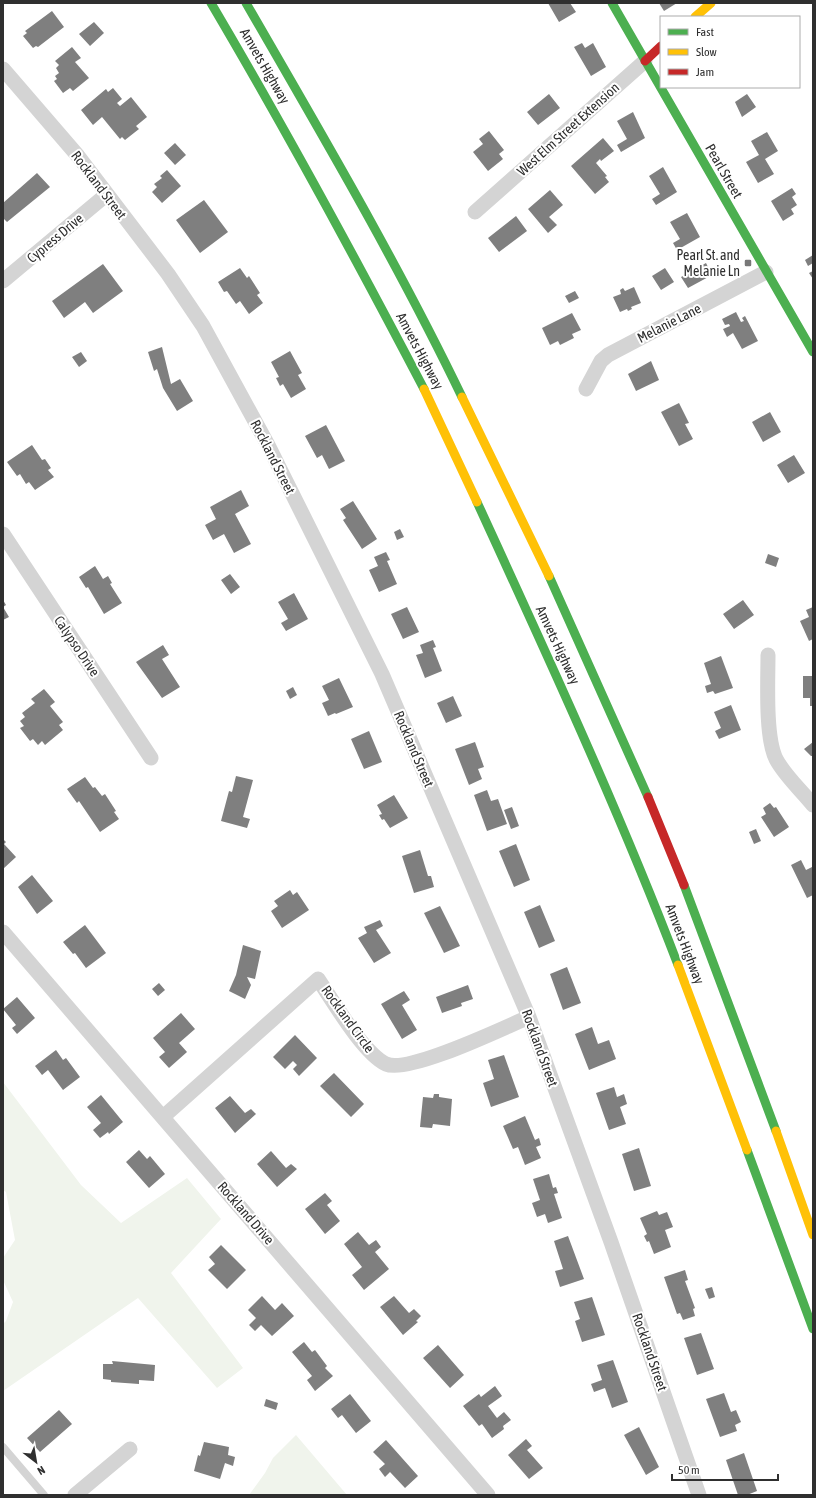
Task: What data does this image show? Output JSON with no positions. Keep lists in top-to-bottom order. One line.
{"streets":{"main road":["Amvets Highway","West Elm Street Extension","Pearl Street"],"street":["Rockland Street","Cypress Drive","Melanie Lane","Calypso Drive","Rockland Circle","Rockland Drive"]},"crossings":[["West Elm Street Extension","Pearl Street"],["Pearl Street","Melanie Lane"],["Rockland Street","Cypress Drive"],["Rockland Street","Rockland Circle"],["Rockland Circle","Rockland Drive"]],"places":{"transit":["Pearl St. and Melanie Ln"]},"legend":["Fast","Slow","Jam"],"scale_bar":"50 m","north":"bottom right"}
